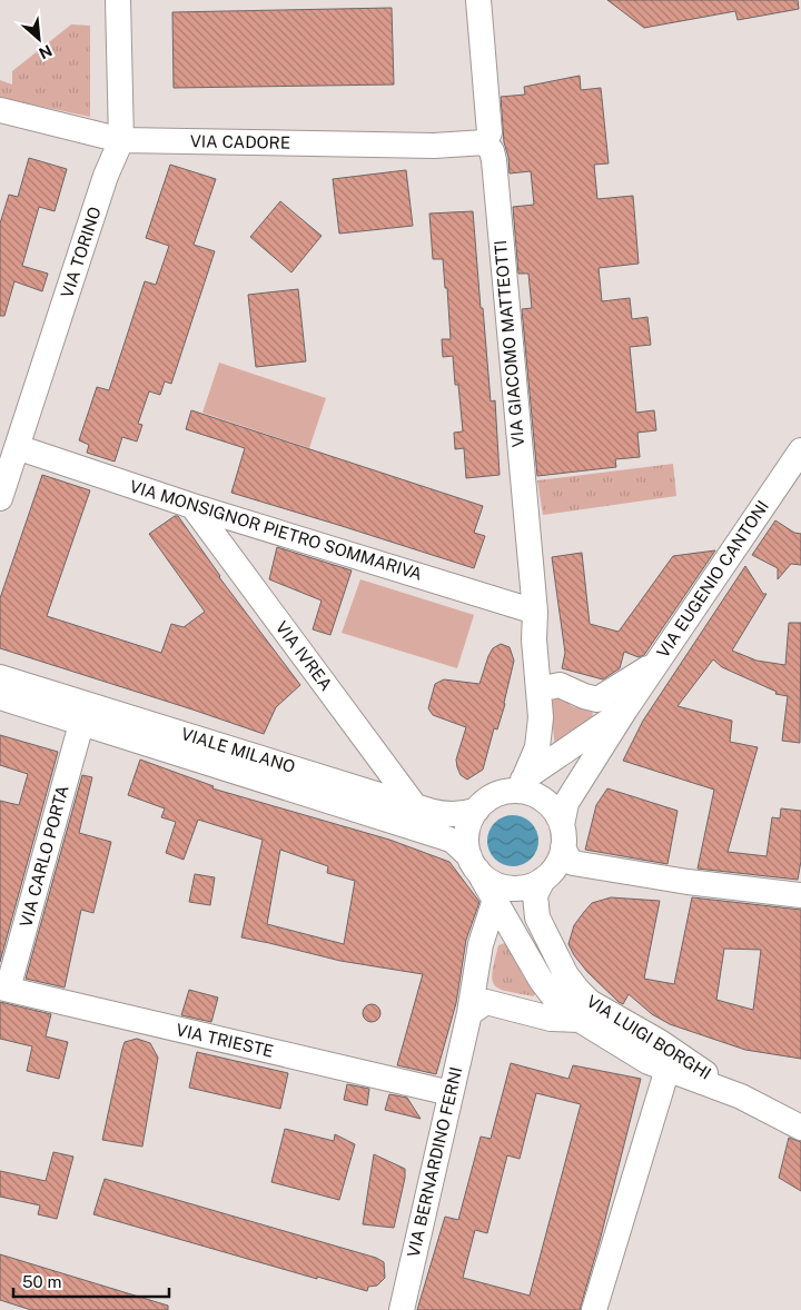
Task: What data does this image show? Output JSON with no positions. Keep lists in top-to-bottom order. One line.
{"streets":{"street":["VIA CADORE","VIA TORINO","VIA GIACOMO MATTEOTTI","VIA MONSIGNOR PIETRO SOMMARIVA","VIA EUGENIO CANTONI","VIA IVREA","VIALE MILANO","VIA CARLO PORTA","VIA LUIGI BORGHI","VIA TRIESTE","VIA BERNARDINO FERNI"]},"crossings":[["VIA CADORE","VIA TORINO"],["VIA CADORE","VIA GIACOMO MATTEOTTI"],["VIA TORINO","VIA MONSIGNOR PIETRO SOMMARIVA"],["VIA GIACOMO MATTEOTTI","VIA MONSIGNOR PIETRO SOMMARIVA"],["VIA GIACOMO MATTEOTTI","VIA EUGENIO CANTONI"],["VIA MONSIGNOR PIETRO SOMMARIVA","VIA IVREA"],["VIA EUGENIO CANTONI","VIALE MILANO"],["VIA EUGENIO CANTONI","VIA LUIGI BORGHI"],["VIA IVREA","VIALE MILANO"],["VIALE MILANO","VIA CARLO PORTA"],["VIALE MILANO","VIA LUIGI BORGHI"],["VIA CARLO PORTA","VIA TRIESTE"],["VIA LUIGI BORGHI","VIA BERNARDINO FERNI"],["VIA TRIESTE","VIA BERNARDINO FERNI"]],"scale_bar":"50 m","north":"bottom right"}
